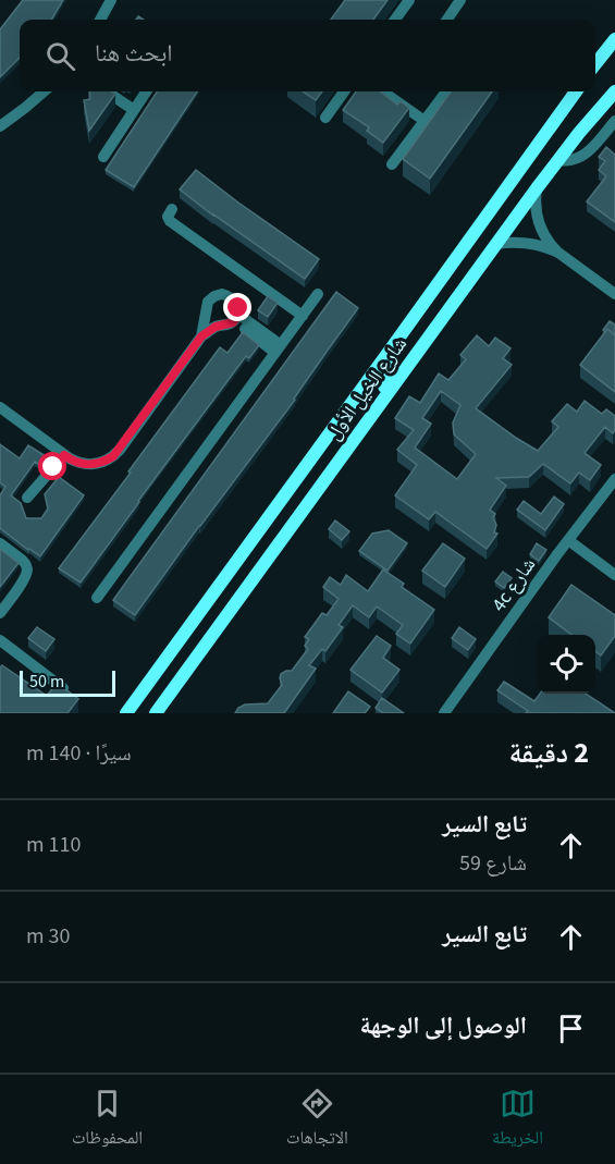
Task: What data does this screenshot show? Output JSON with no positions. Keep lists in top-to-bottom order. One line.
{"streets":{"main road":["شارع الخيل الأول"],"street":["4c شارع"]},"scale_bar":"50 m","page":{"search":"ابحث هنا","scale":"50 m","heading":["2 دقيقة","سيرًا · 140 m"],"list":[["تابع السير","شارع 59","110 m"],["تابع السير","30 m"],"الوصول إلى الوجهة"],"nav":["الخريطة","الاتجاهات","المحفوظات"]}}
